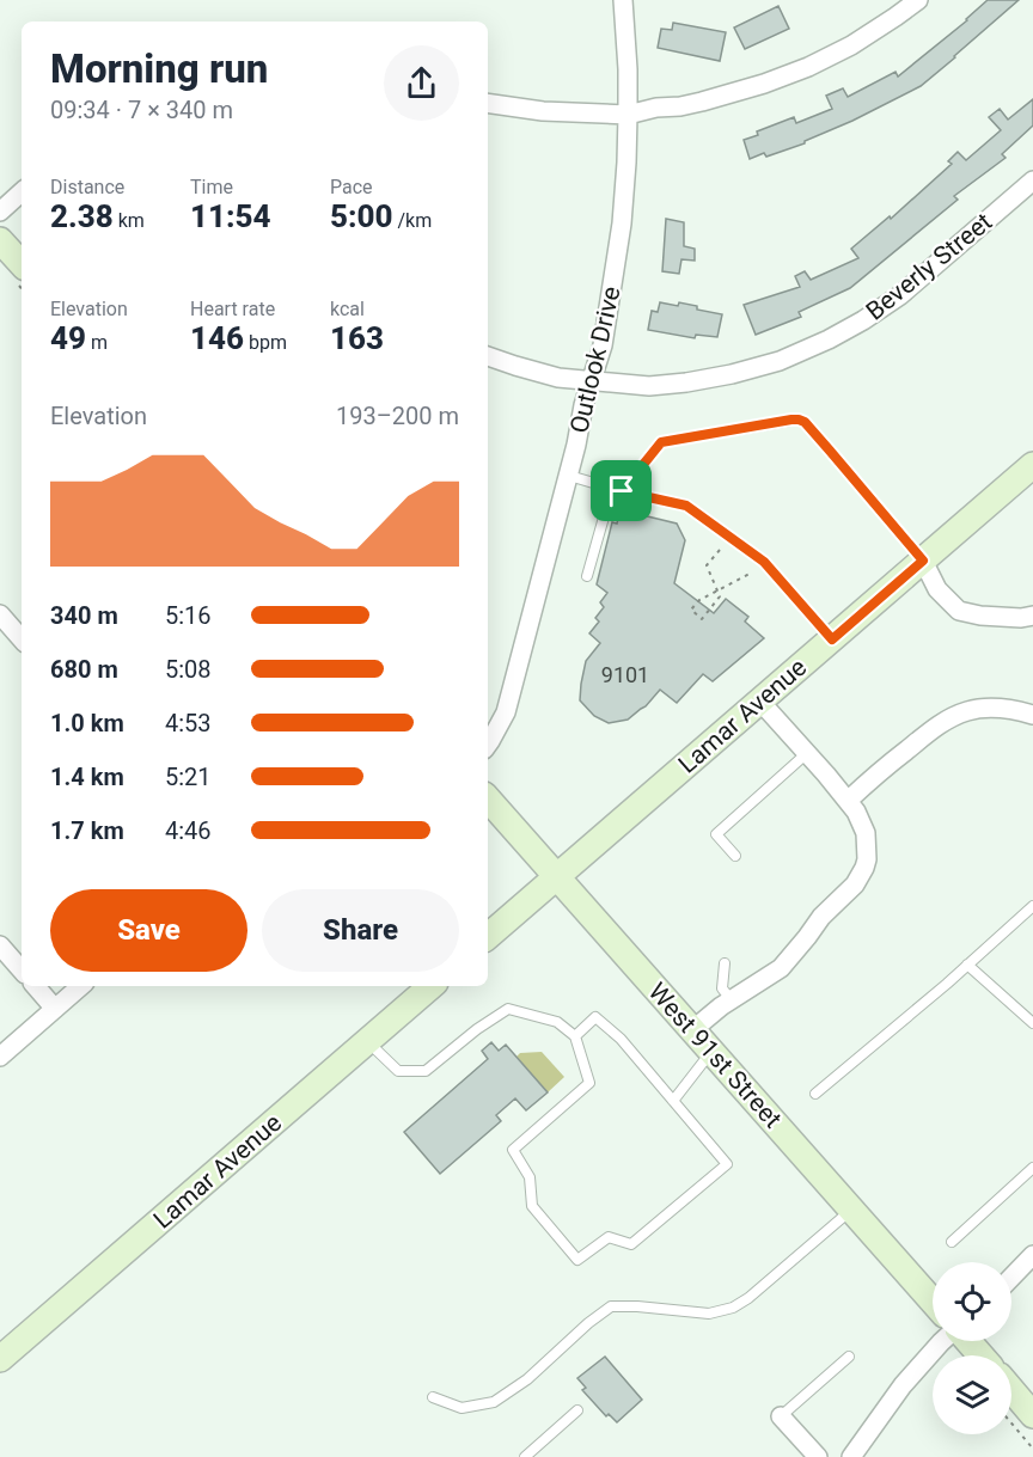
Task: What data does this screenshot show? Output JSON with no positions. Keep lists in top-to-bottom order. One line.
{"streets":{"street":["Beverly Street","Outlook Drive","Lamar Avenue","West 91st Street"]},"crossings":[["Beverly Street","Outlook Drive"],["Lamar Avenue","West 91st Street"]],"house_numbers":["9101"],"page":{"heading":["Morning run","09:34 · 7 × 340 m"],"stats":[["Distance","2.38 km"],["Time","11:54"],["Pace","5:00 /km"],["Elevation","49 m"],["Heart rate","146 bpm"],["kcal","163"]],"chart":["Elevation","193–200 m"],"list":[{"name":"340 m","note":"5:16"},{"name":"680 m","note":"5:08"},{"name":"1.0 km","note":"4:53"},{"name":"1.4 km","note":"5:21"},{"name":"1.7 km","note":"4:46"}],"buttons":["Save","Share"]}}
